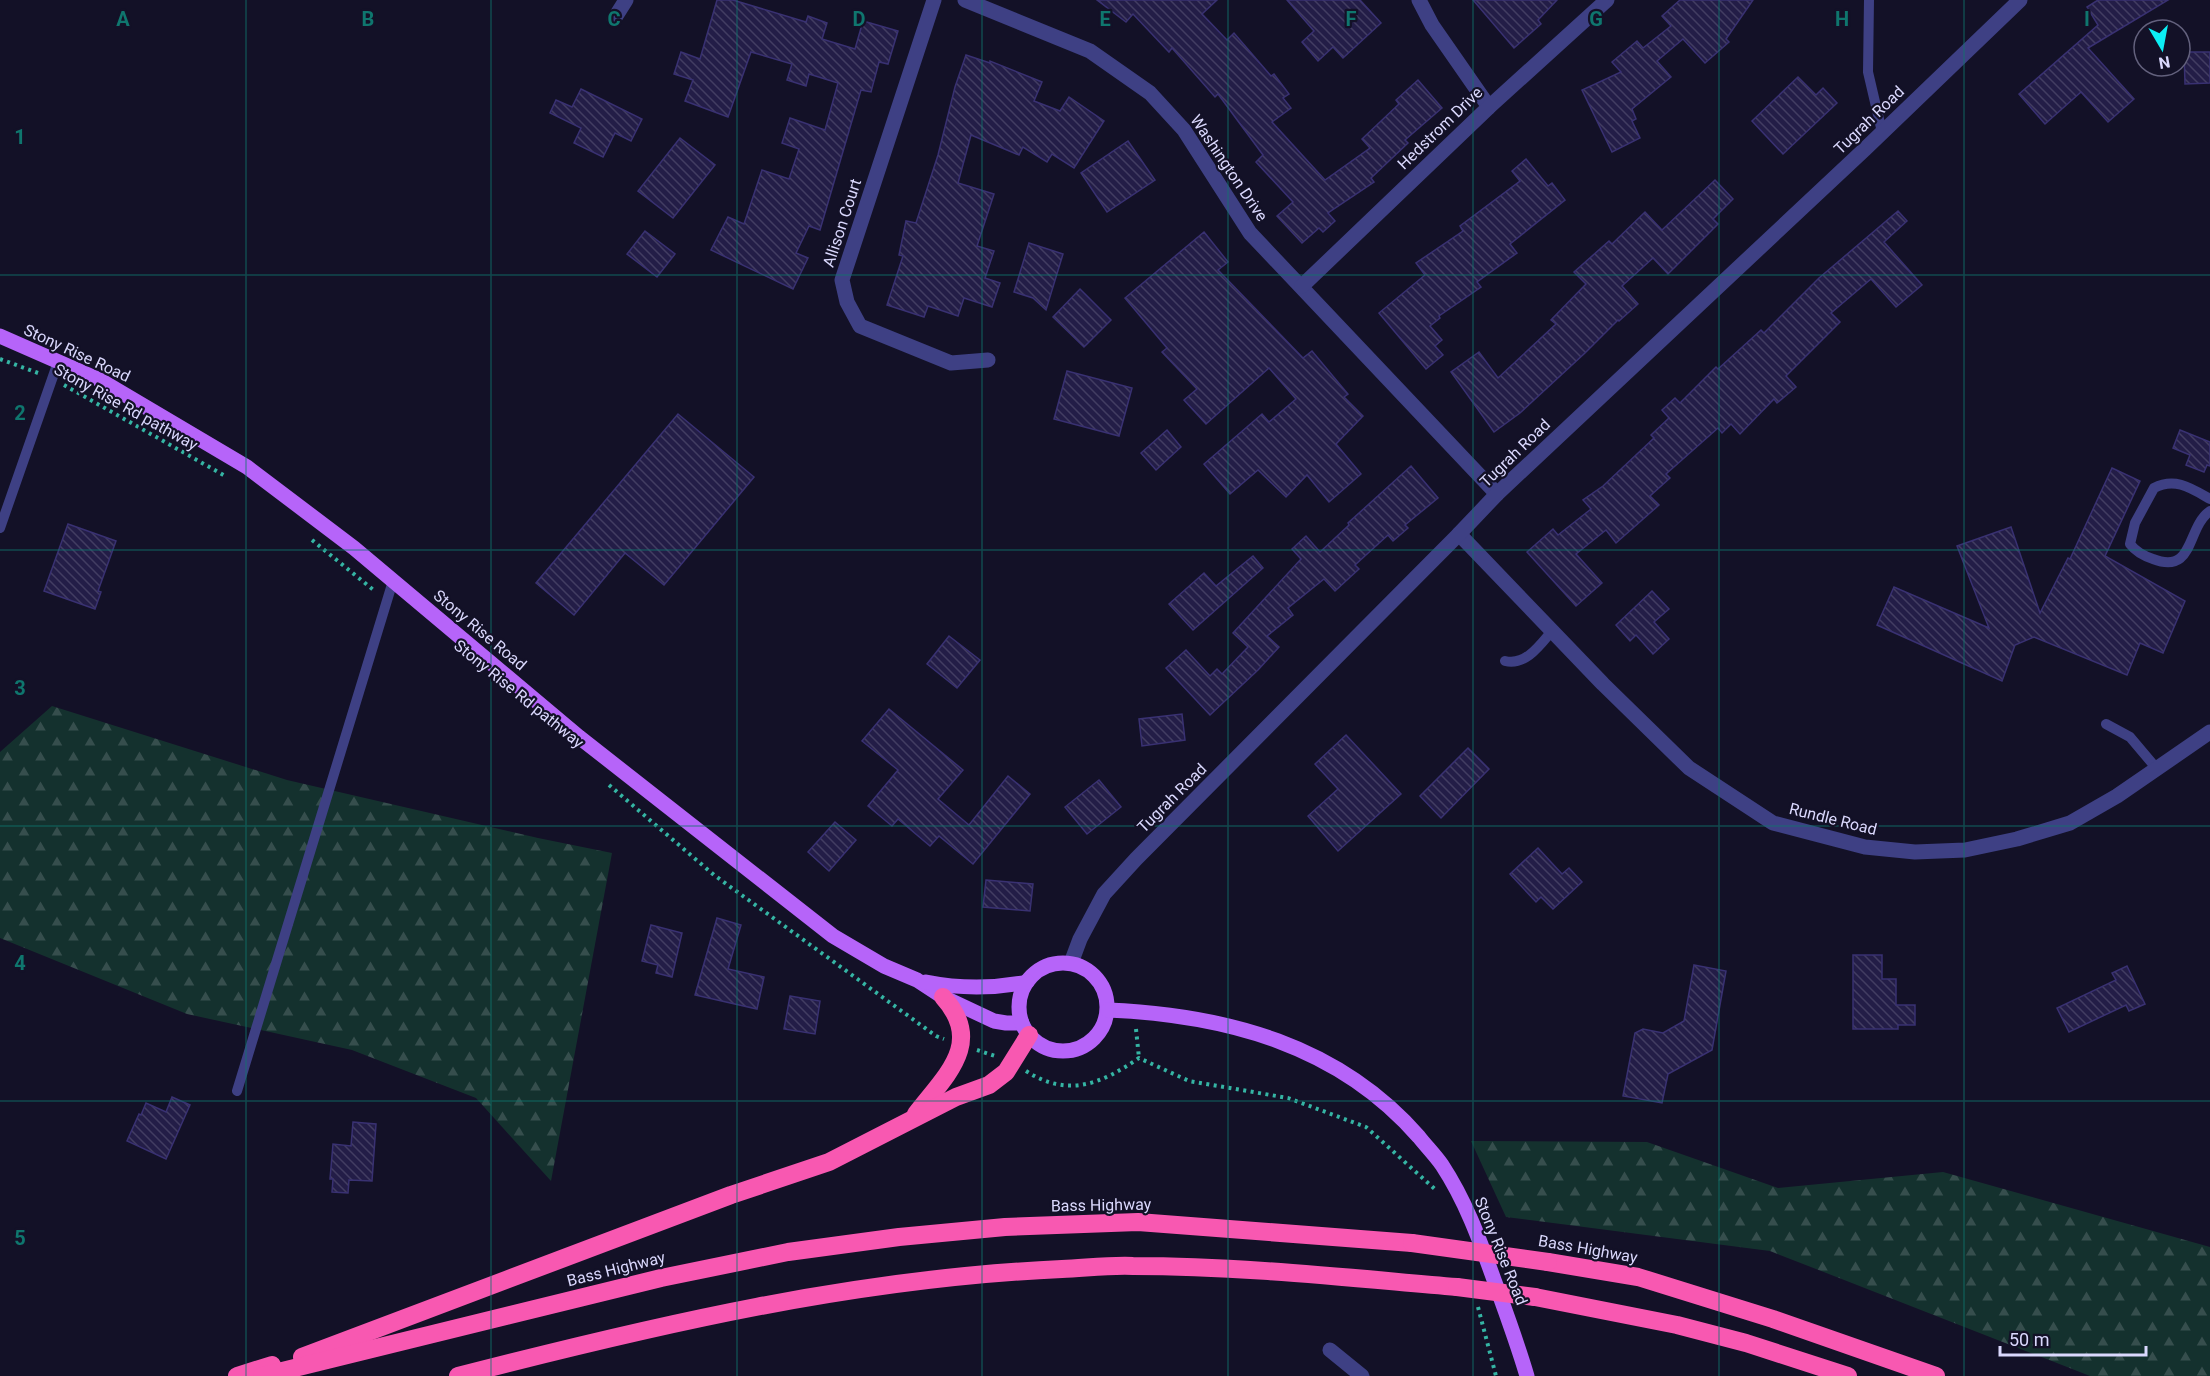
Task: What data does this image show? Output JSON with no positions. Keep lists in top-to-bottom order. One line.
{"streets":{"highway":["Bass Highway"],"main road":["Stony Rise Road"],"street":["Tugrah Road","Hedstrom Drive","Washington Drive","Allison Court","Rundle Road"],"path":["Stony Rise Rd pathway"]},"crossings":[["Tugrah Road","Washington Drive"],["Tugrah Road","Stony Rise Road"],["Tugrah Road","Rundle Road"],["Hedstrom Drive","Washington Drive"]],"scale_bar":"50 m","north":"bottom","grid":{"columns":["A","B","C","D","E","F","G","H","I"],"rows":["1","2","3","4","5"]}}
